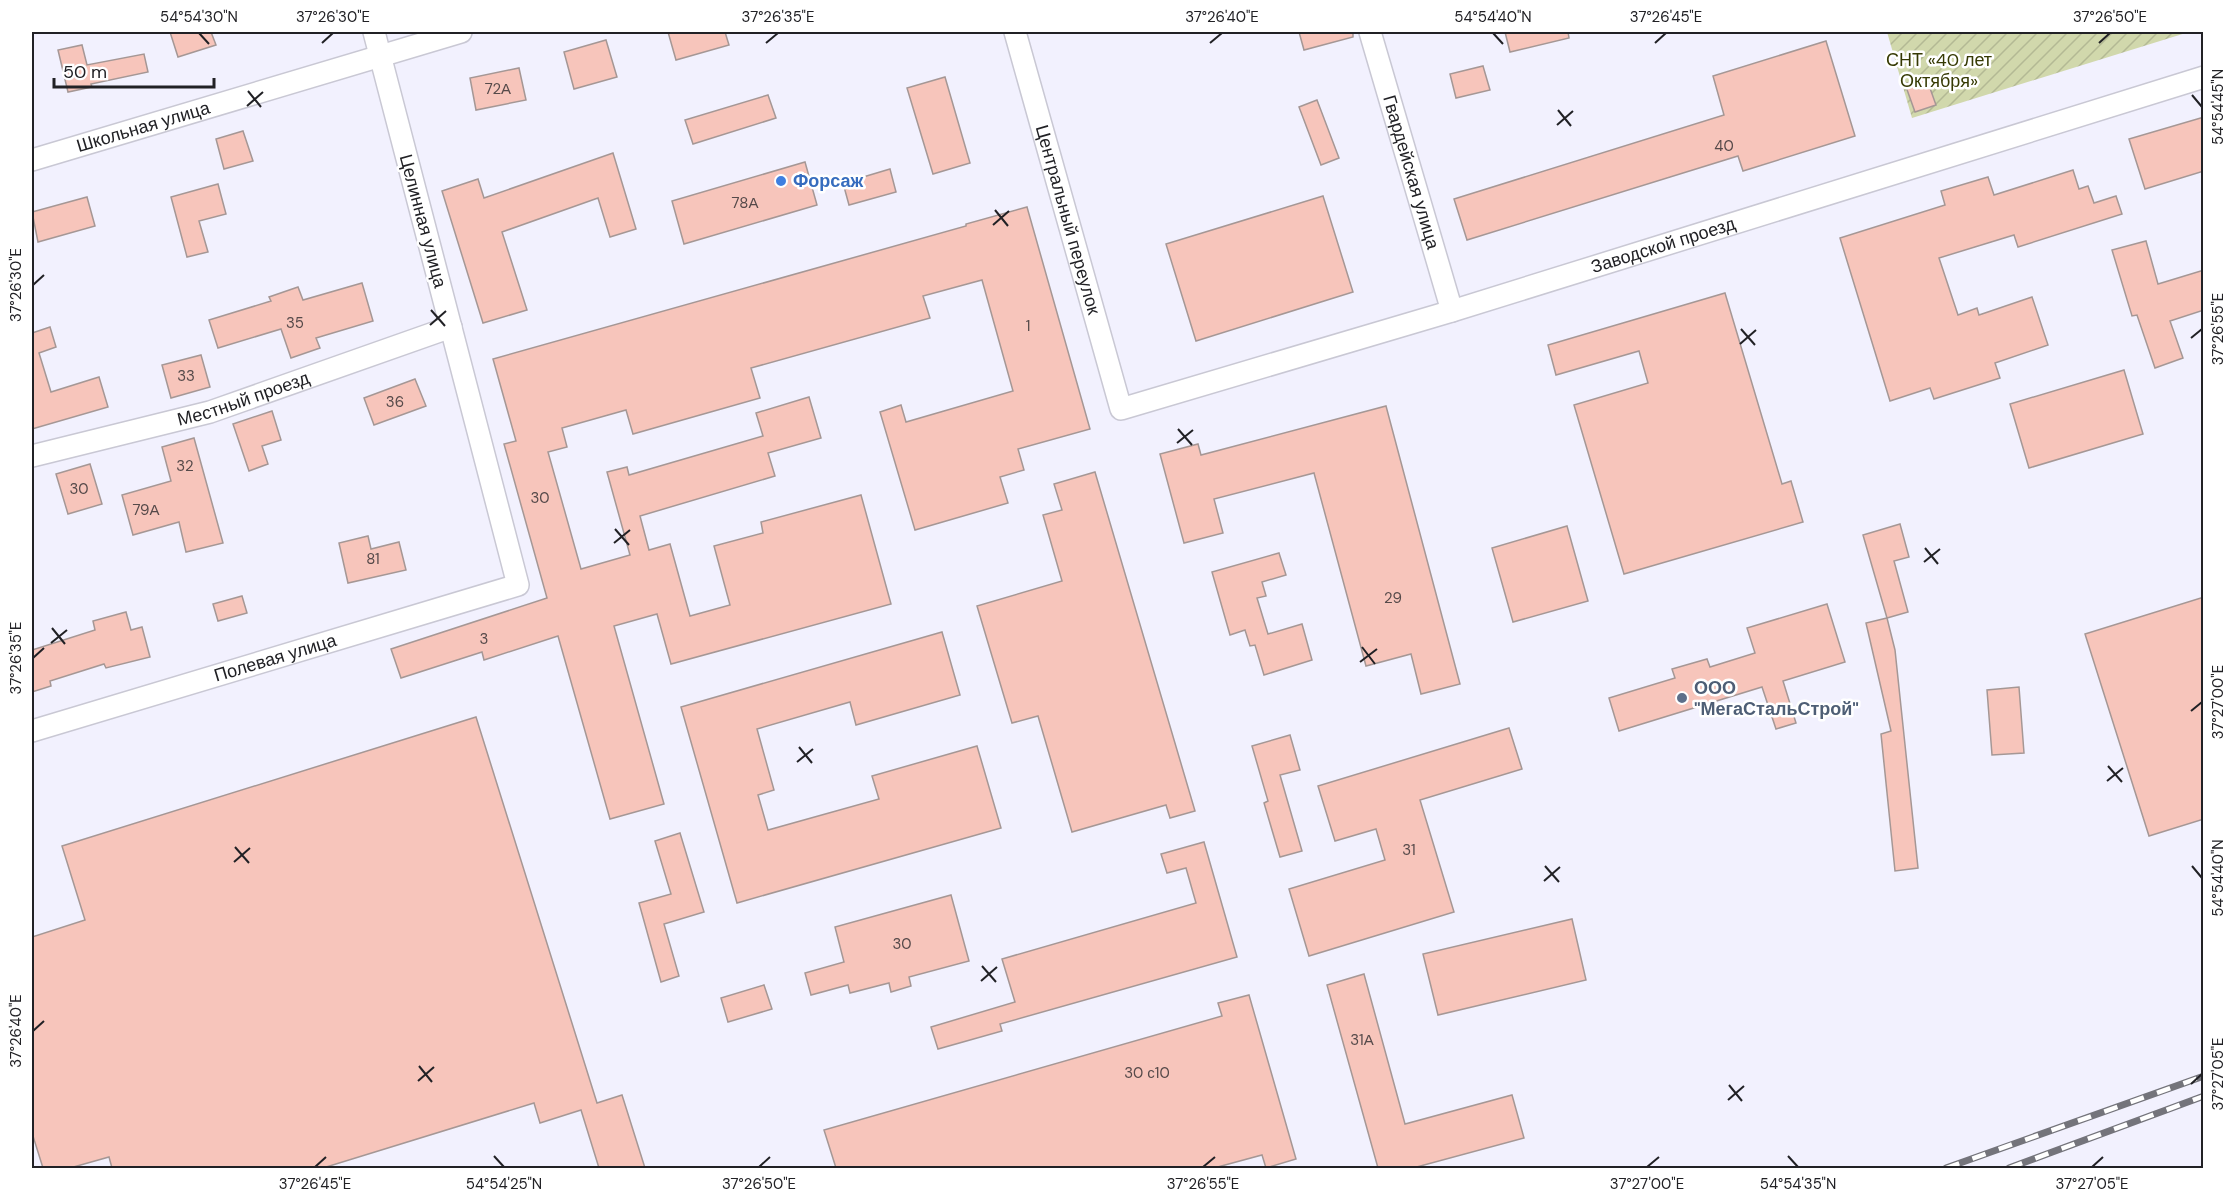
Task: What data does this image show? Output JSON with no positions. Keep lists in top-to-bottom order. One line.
{"streets":{"street":["Школьная улица","Гвардейская улица","Центральный переулок","Целинная улица","Заводской проезд","Местный проезд","Полевая улица"]},"crossings":[["Школьная улица","Целинная улица"],["Гвардейская улица","Заводской проезд"],["Центральный переулок","Заводской проезд"],["Целинная улица","Местный проезд"],["Целинная улица","Полевая улица"]],"parks":["СНТ «40 лет Октября»"],"places":["Форсаж","ООО \"МегаСтальСтрой\""],"house_numbers":["72А","40","78А","35","1","33","36","32","30","30","79А","81","29","3","31","30","31А","30 с10"],"scale_bar":"50 m","coordinates":["54°54'30\"N","37°26'30\"E","37°26'35\"E","37°26'40\"E","54°54'40\"N","37°26'45\"E","37°26'50\"E","54°54'45\"N","37°26'55\"E","37°27'00\"E","37°27'05\"E","54°54'25\"N","54°54'35\"N"]}
